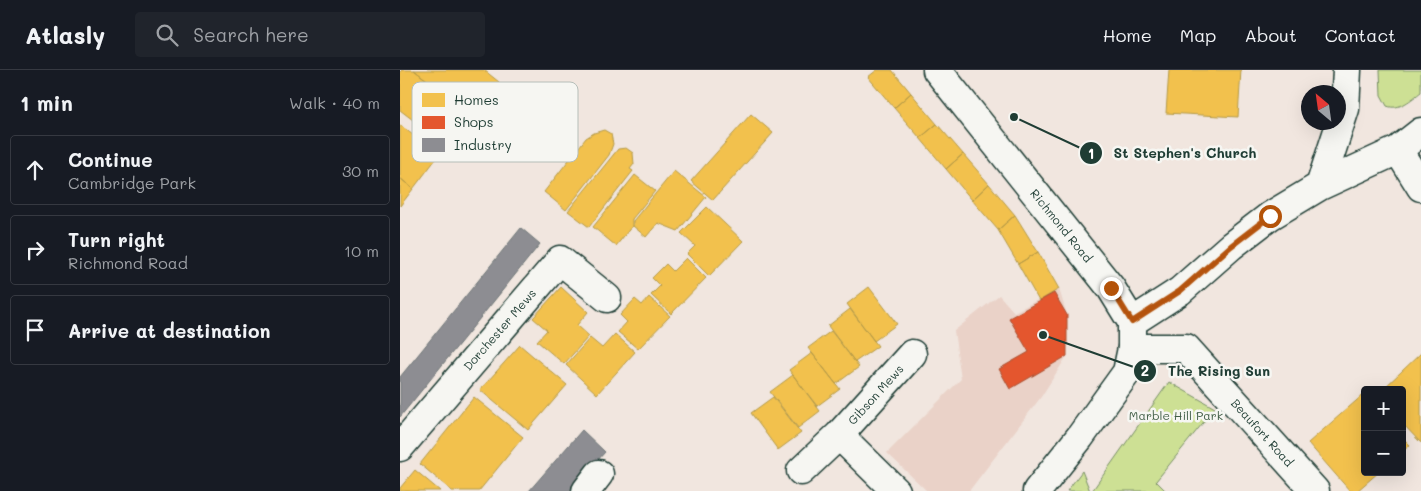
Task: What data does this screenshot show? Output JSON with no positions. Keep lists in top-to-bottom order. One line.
{"streets":{"street":["Richmond Road","Dorchester Mews","Gibson Mews","Beaufort Road"]},"crossings":[["Richmond Road","Beaufort Road"]],"parks":["Marble Hill Park"],"places":["St Stephen's Church","The Rising Sun"],"legend":["Homes","Shops","Industry"],"north":"top left","page":{"header":"Atlasly","search":"Search here","nav":["Home","Map","About","Contact"],"heading":["1 min","Walk · 40 m"],"list":[["Continue","Cambridge Park","30 m"],["Turn right","Richmond Road","10 m"],"Arrive at destination"],"map_buttons":["+","−"]}}
